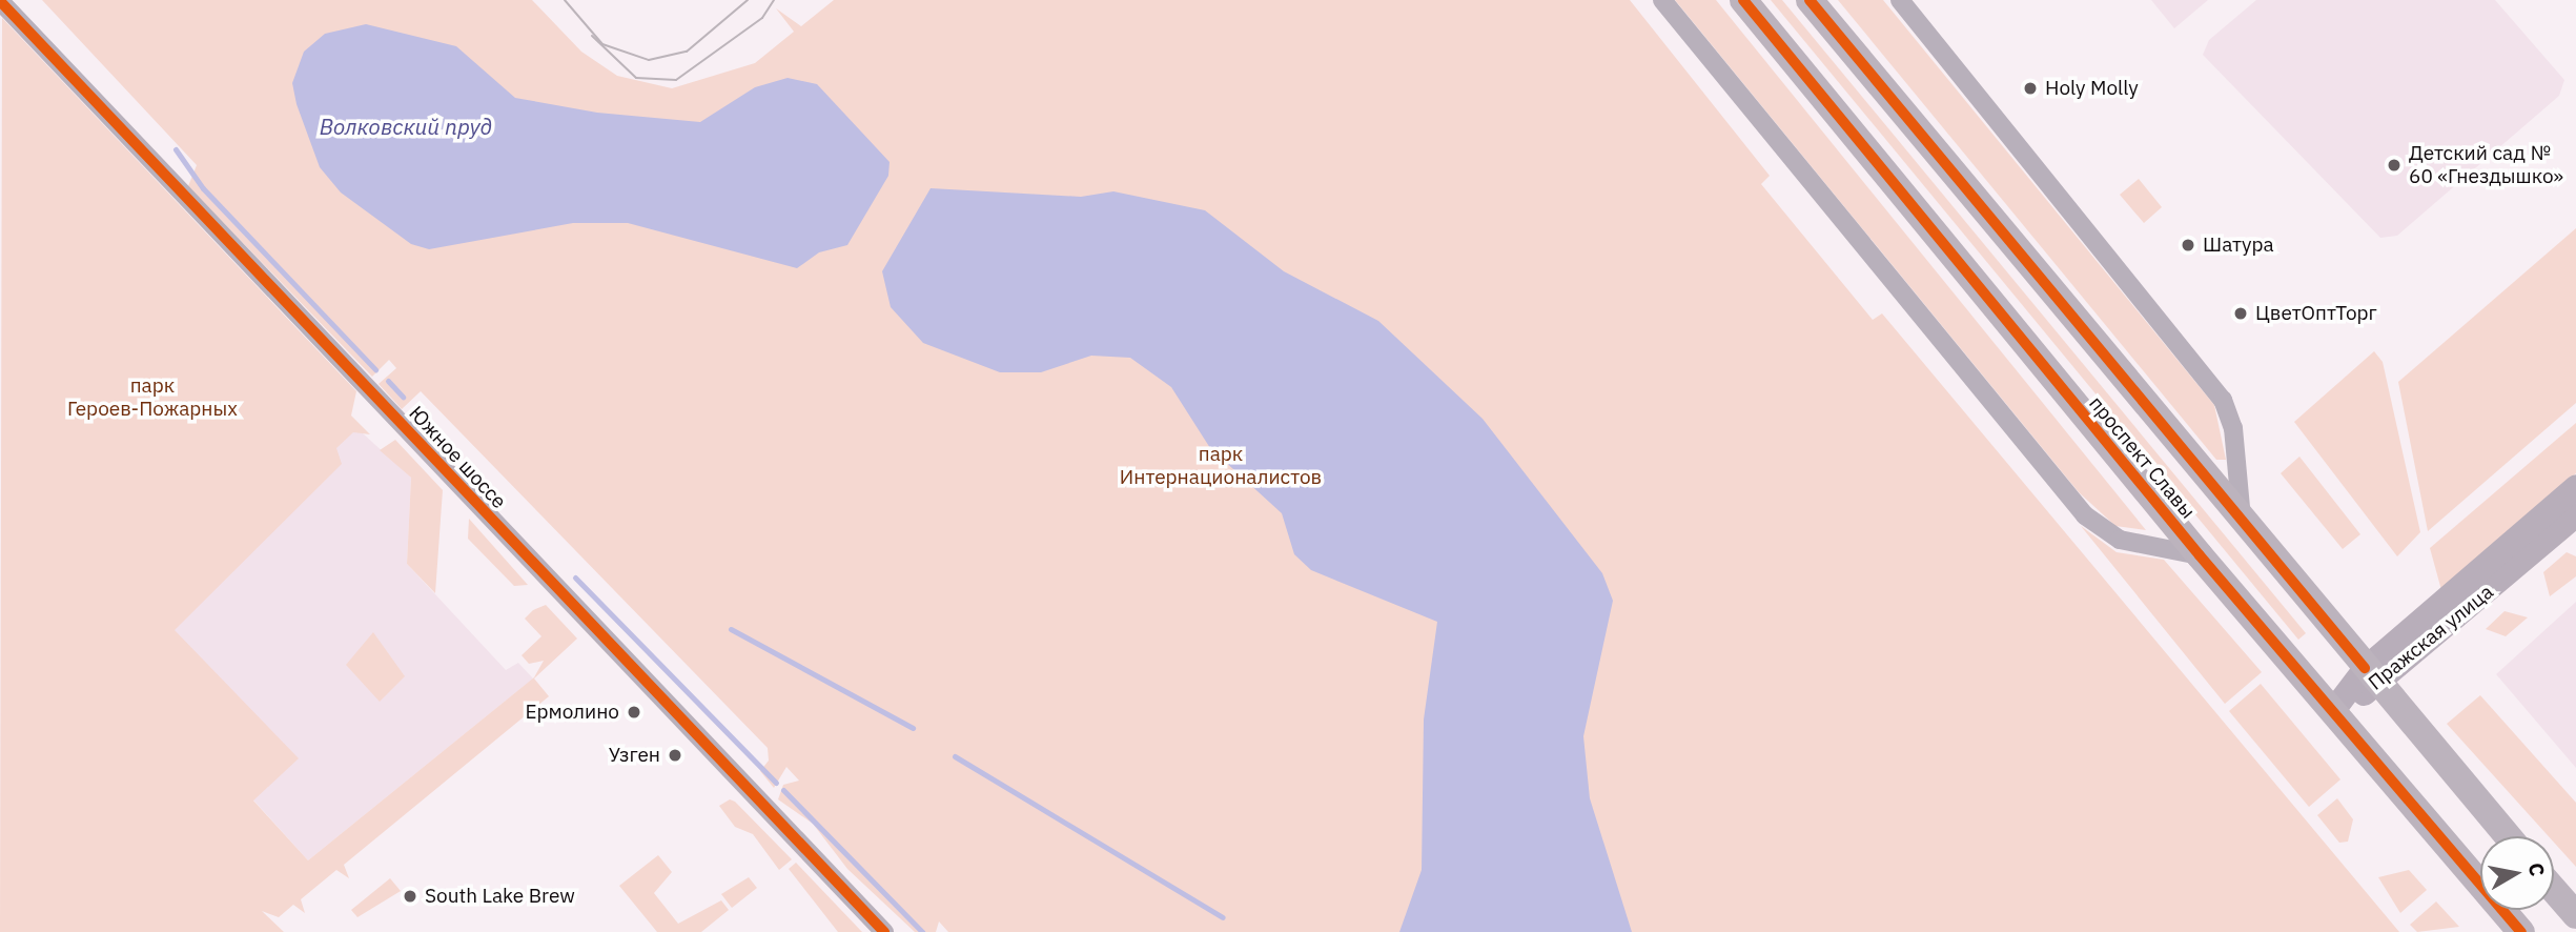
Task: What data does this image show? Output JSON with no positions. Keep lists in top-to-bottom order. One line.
{"streets":{"main road":["проспект Славы"],"street":["Южное шоссе","Пражская улица"]},"crossings":[["проспект Славы","Пражская улица"]],"water":["Волковский пруд"],"parks":["парк Героев-Пожарных","парк Интернационалистов"],"places":["Holy Molly","Детский сад № 60 «Гнездышко»","Шатура","ЦветОптТорг","Ермолино","Узген","South Lake Brew"],"north":"right"}
